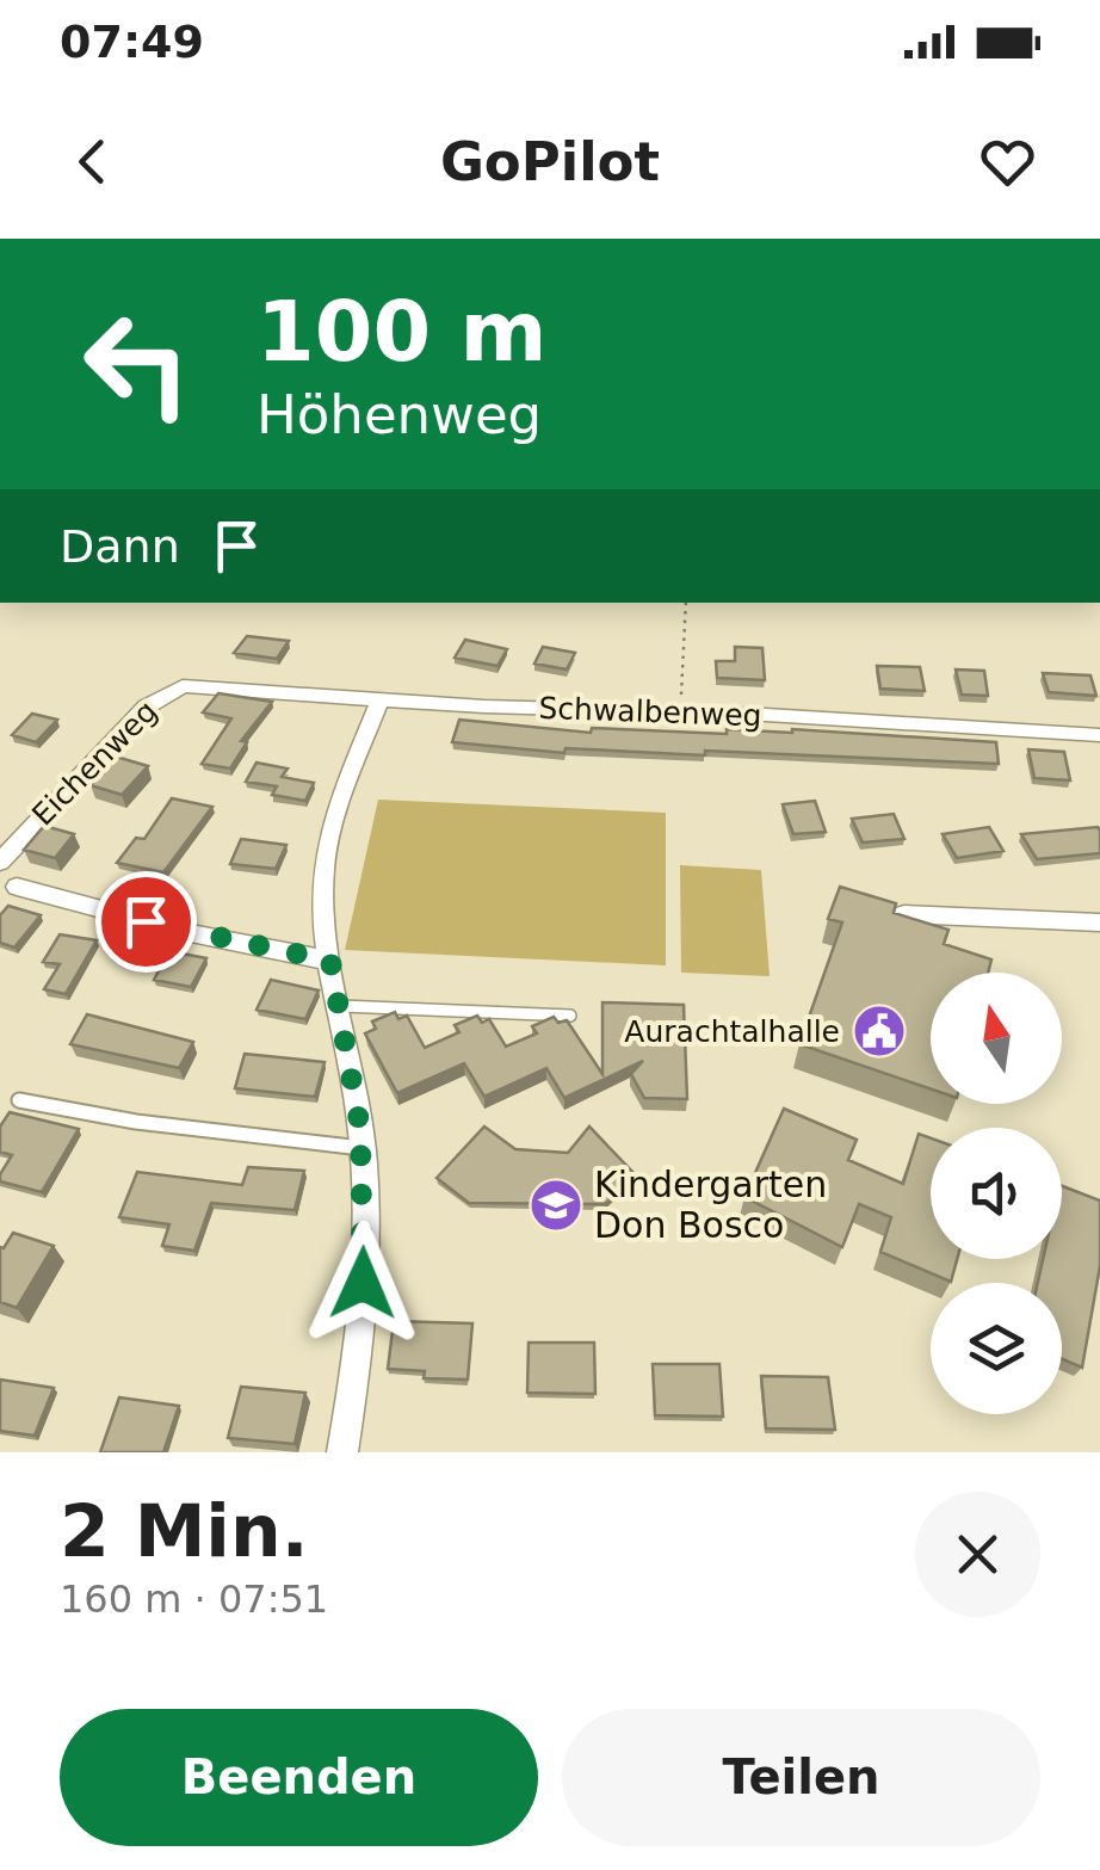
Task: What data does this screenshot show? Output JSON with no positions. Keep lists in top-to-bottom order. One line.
{"streets":{"street":["Schwalbenweg","Eichenweg"]},"crossings":[["Schwalbenweg","Eichenweg"]],"places":{"public building":["Aurachtalhalle"],"school or university":["Kindergarten Don Bosco"]},"north":"top","page":{"status":"07:49","header":"GoPilot","turn":["100 m","Höhenweg"],"then":"Dann","heading":["2 Min.","160 m · 07:51"],"buttons":["Beenden","Teilen"]}}
